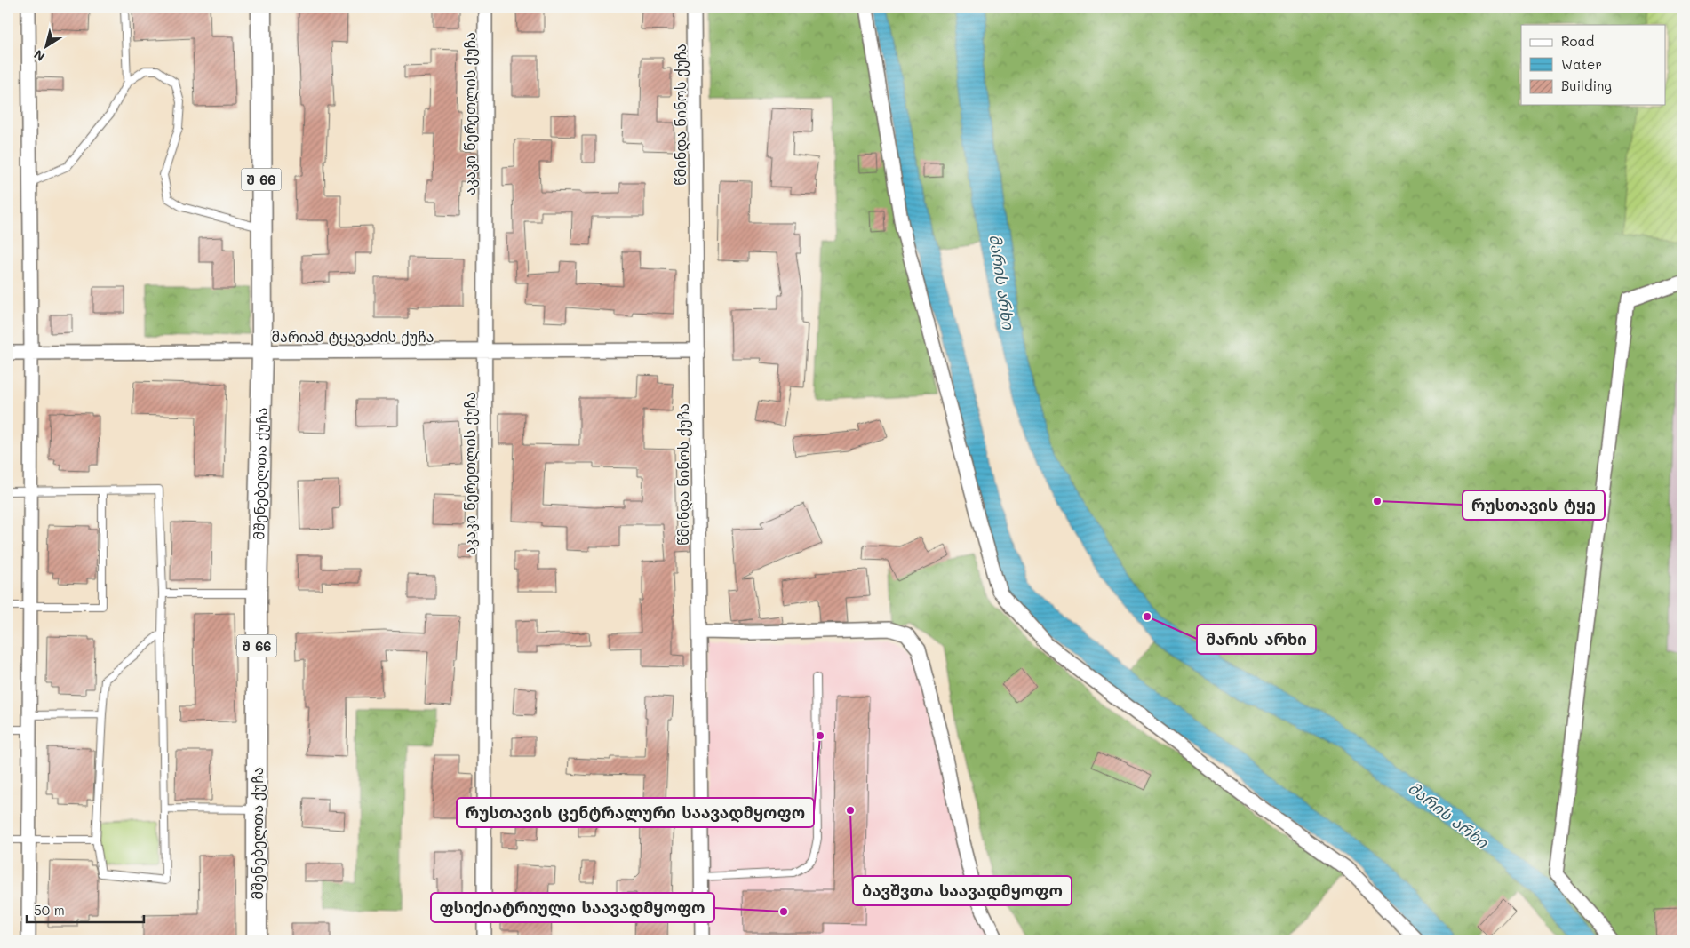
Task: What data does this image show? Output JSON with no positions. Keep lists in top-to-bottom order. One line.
{"streets":{"main road":["შ 66","მშენებელთა ქუჩა"],"street":["აკაკი წერეთლის ქუჩა","წმინდა ნინოს ქუჩა","მარიამ ტყავაძის ქუჩა"]},"crossings":[["აკაკი წერეთლის ქუჩა","მარიამ ტყავაძის ქუჩა"],["წმინდა ნინოს ქუჩა","მარიამ ტყავაძის ქუჩა"],["მარიამ ტყავაძის ქუჩა","მშენებელთა ქუჩა"]],"water":["მარის არხი"],"places":["რუსთავის ტყე","მარის არხი","რუსთავის ცენტრალური საავადმყოფო","ბავშვთა საავადმყოფო","ფსიქიატრიული საავადმყოფო"],"legend":["Road","Water","Building"],"scale_bar":"50 m","north":"bottom left"}
